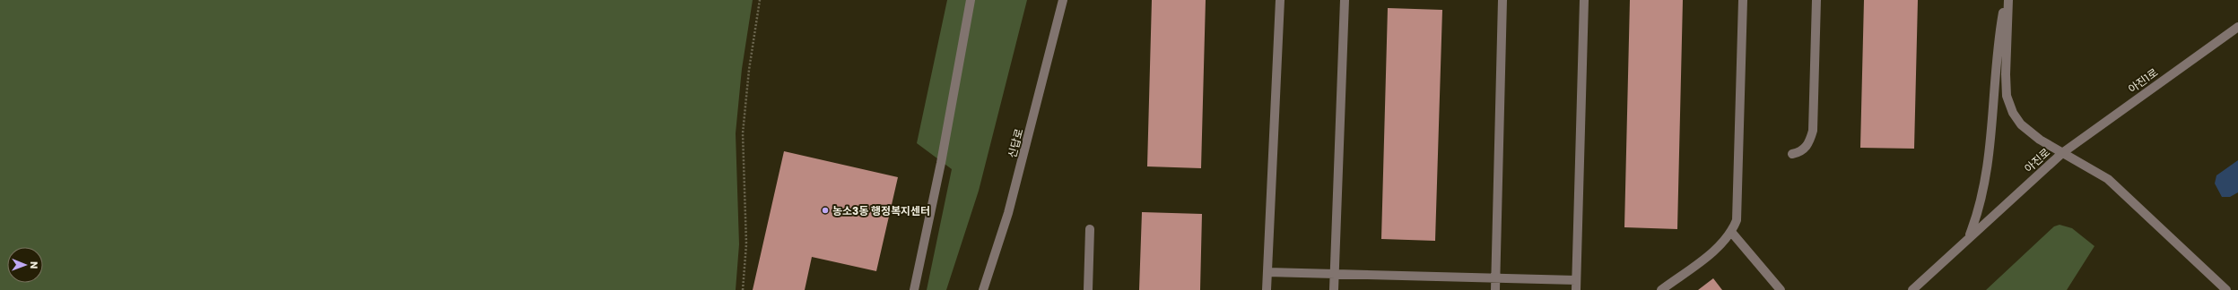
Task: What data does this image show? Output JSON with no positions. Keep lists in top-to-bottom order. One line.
{"streets":{"street":["아진1로","신답로","아진로"]},"crossings":[["아진1로","아진로"]],"places":["농소3동 행정복지센터"],"north":"right"}
